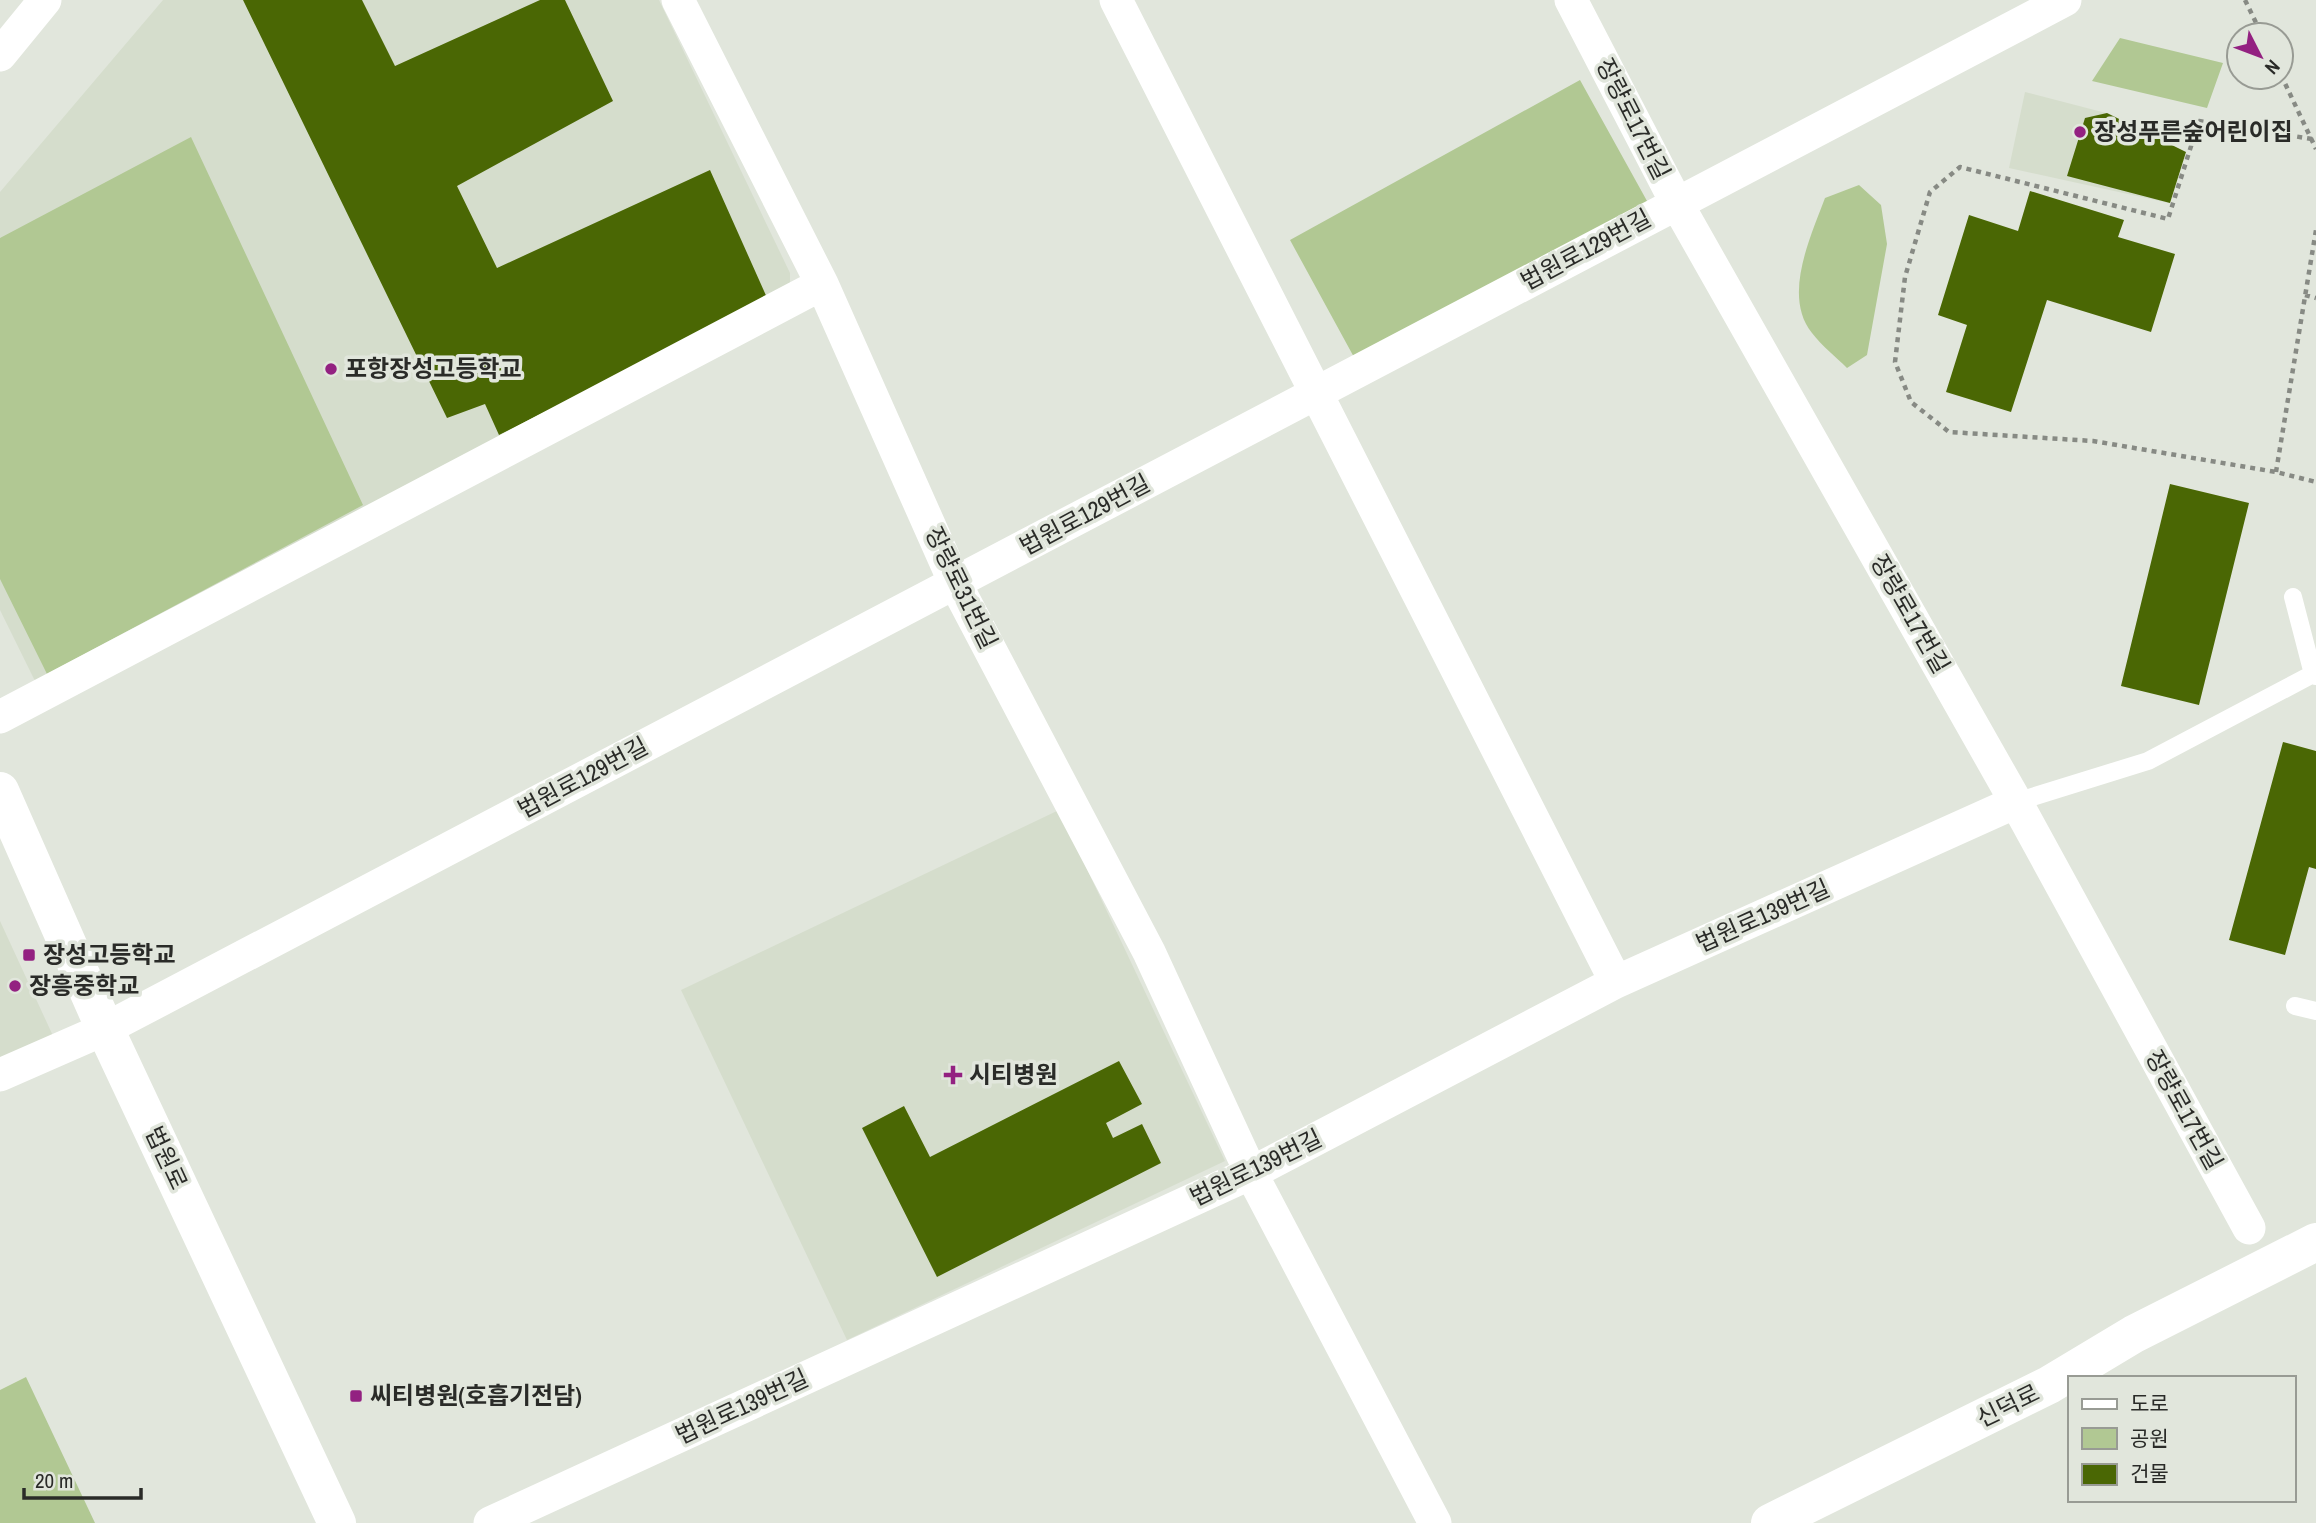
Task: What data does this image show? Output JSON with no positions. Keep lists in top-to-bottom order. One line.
{"streets":{"main road":["법원로","신덕로"],"street":["장량로17번길","법원로129번길","장량로31번길","법원로139번길"]},"crossings":[["장량로17번길","법원로129번길"],["장량로17번길","법원로139번길"],["법원로129번길","장량로31번길"],["법원로129번길","법원로"],["장량로31번길","법원로139번길"]],"places":{"other":["장성푸른숲어린이집","포항장성고등학교","장흥중학교"],"transit":["장성고등학교","씨티병원(호흡기전담)"],"health":["시티병원"]},"legend":["도로","공원","건물"],"scale_bar":"20 m","north":"bottom right"}
